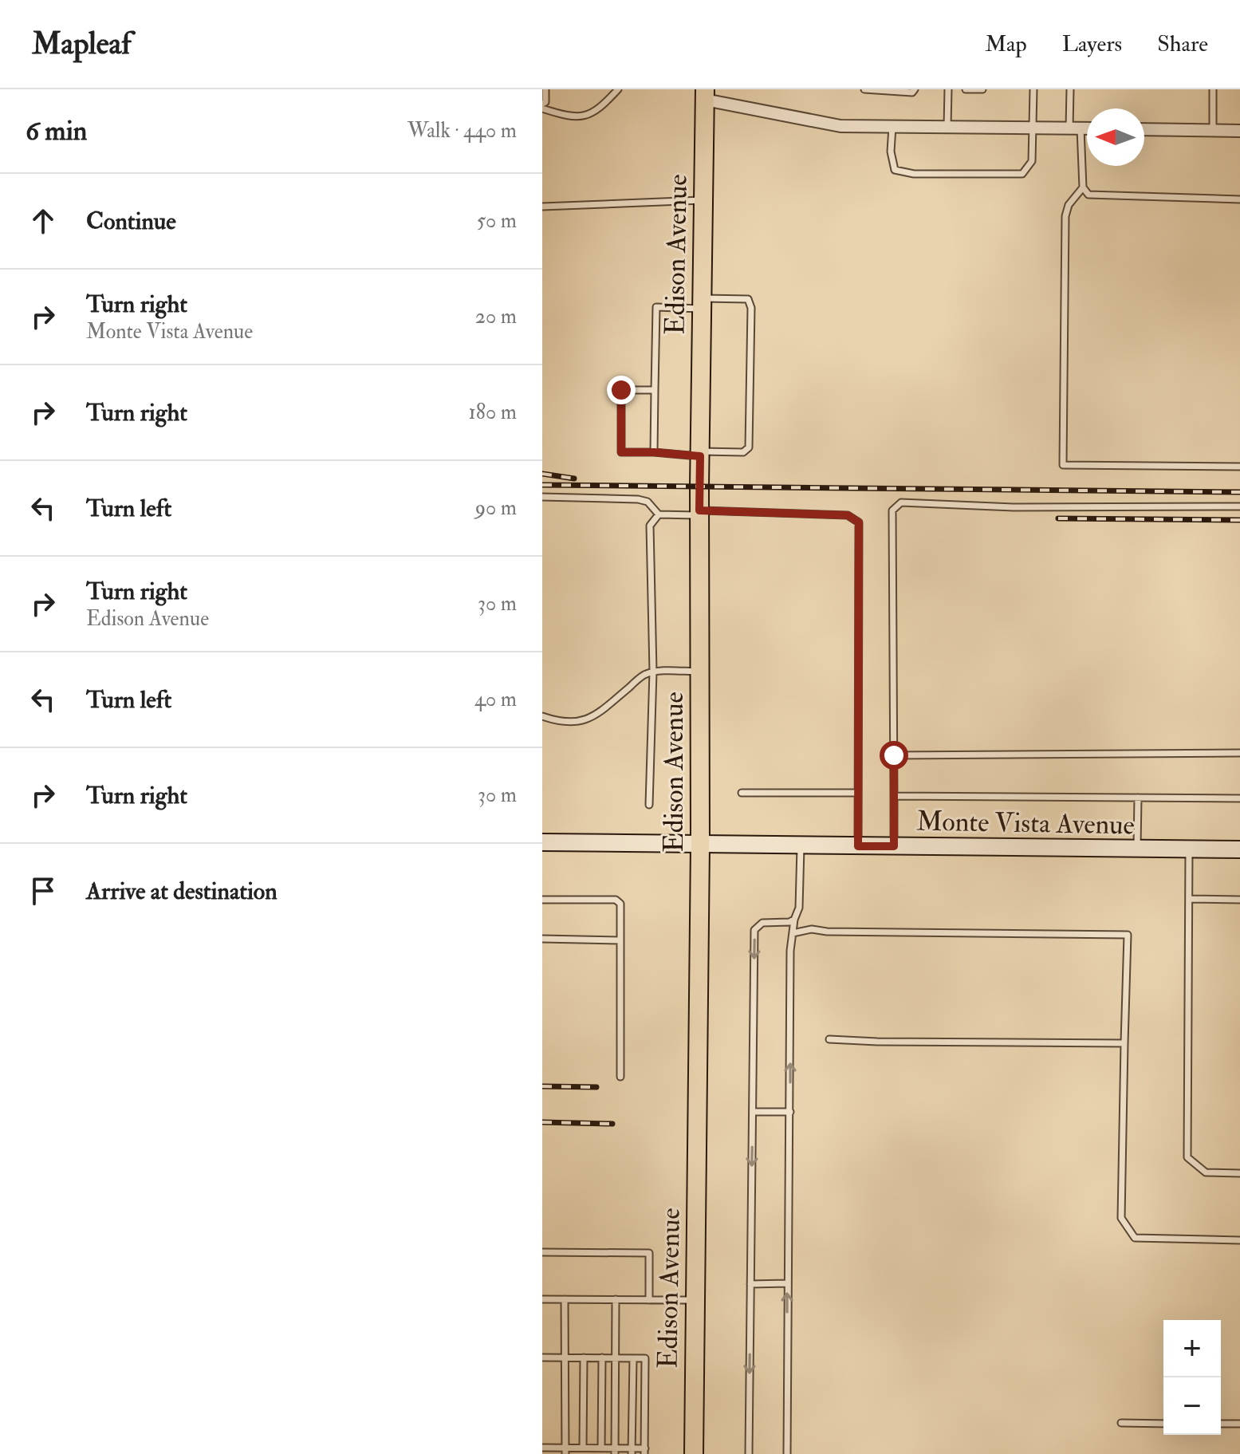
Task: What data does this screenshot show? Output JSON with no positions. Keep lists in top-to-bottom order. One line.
{"streets":{"main road":["Edison Avenue"],"street":["Monte Vista Avenue"]},"crossings":[["Edison Avenue","Monte Vista Avenue"]],"north":"left","page":{"header":"Mapleaf","nav":["Map","Layers","Share"],"heading":["6 min","Walk · 440 m"],"list":[["Continue","50 m"],["Turn right","Monte Vista Avenue","20 m"],["Turn right","180 m"],["Turn left","90 m"],["Turn right","Edison Avenue","30 m"],["Turn left","40 m"],["Turn right","30 m"],"Arrive at destination"],"map_buttons":["+","−"]}}
